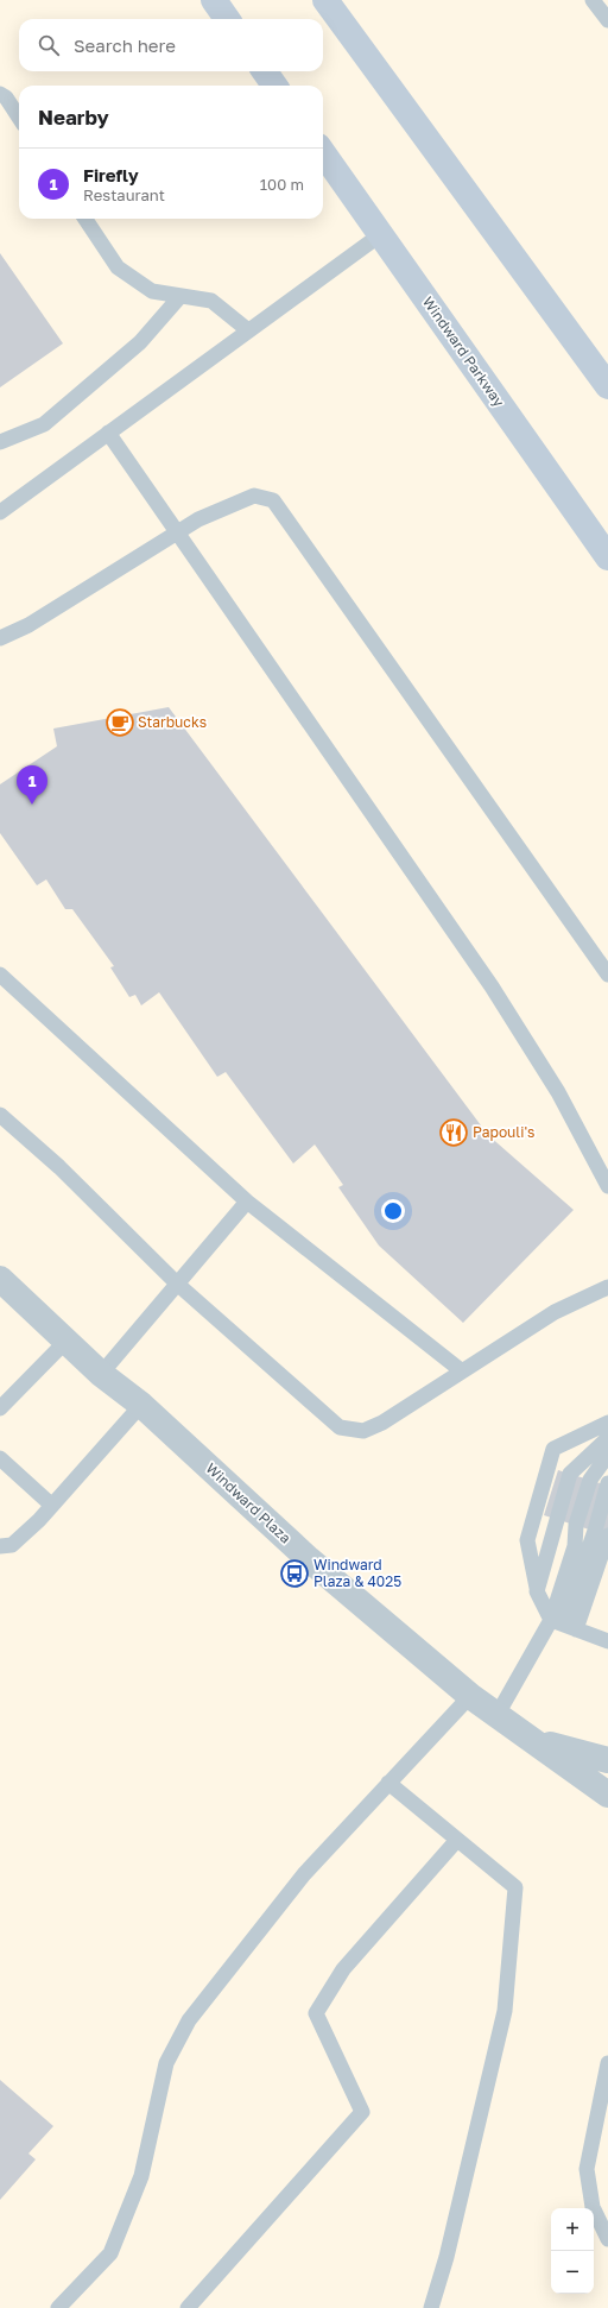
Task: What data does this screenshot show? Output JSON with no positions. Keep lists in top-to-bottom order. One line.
{"streets":{"main road":["Windward Parkway"],"street":["Windward Plaza"]},"places":{"cafe":["Starbucks"],"restaurant":["Papouli's"],"bus stop":["Windward Plaza & 4025"]},"page":{"search":"Search here","heading":"Nearby","list":[{"mark":"1","name":"Firefly","note":"Restaurant","value":"100 m"}],"pins":"1","map_buttons":["+","−"]}}
